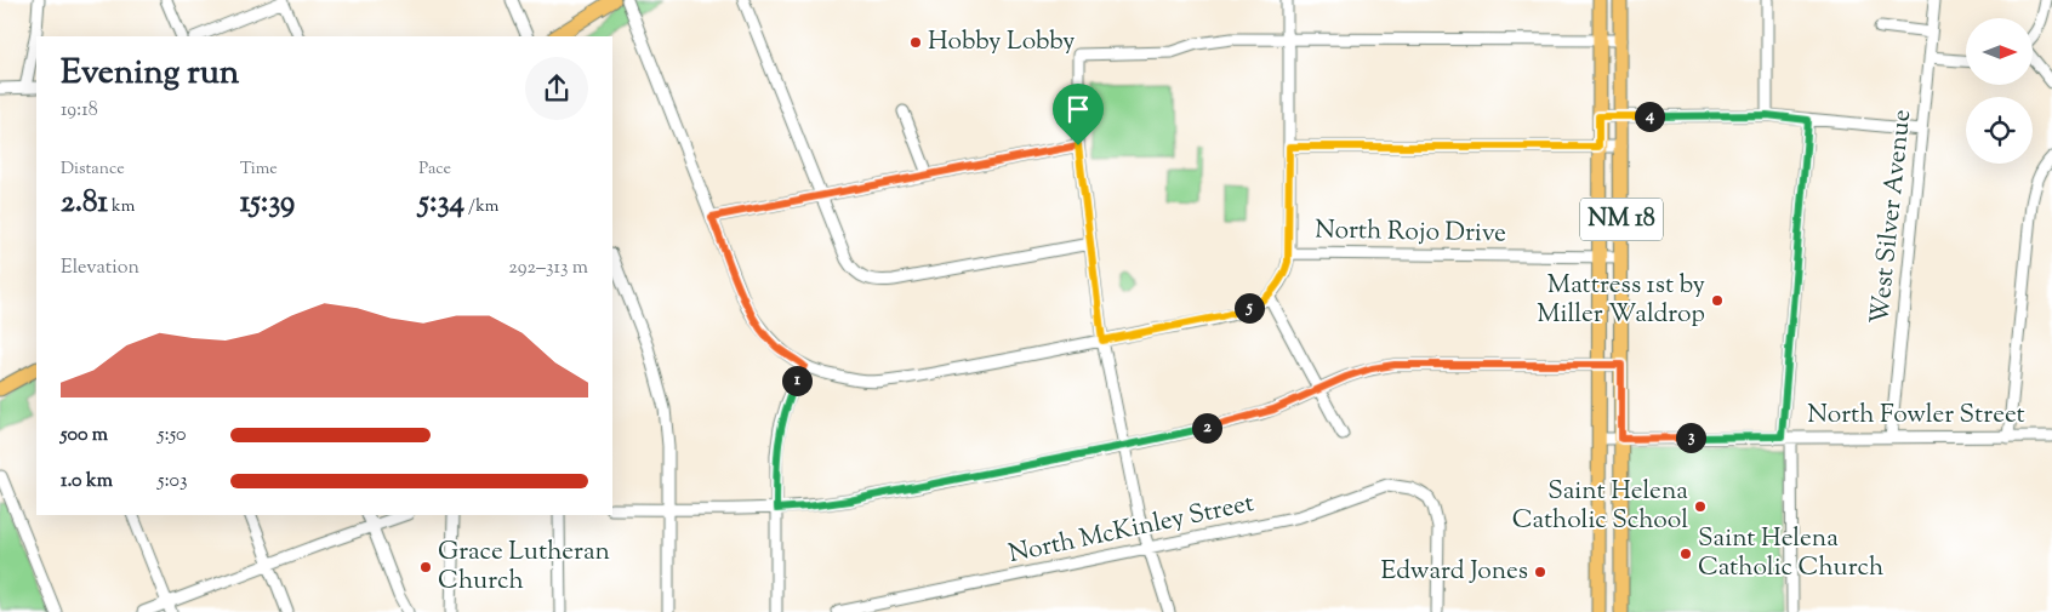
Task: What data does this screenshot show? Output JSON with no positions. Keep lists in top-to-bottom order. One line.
{"streets":{"main road":["NM 18"],"street":["West Silver Avenue","North Rojo Drive","North Fowler Street","North McKinley Street"]},"crossings":[["West Silver Avenue","North Fowler Street"],["NM 18","North Rojo Drive"],["NM 18","North Fowler Street"]],"places":["Hobby Lobby","Mattress 1st by Miller Waldrop","Saint Helena Catholic School","Saint Helena Catholic Church","Grace Lutheran Church","Edward Jones"],"north":"right","page":{"heading":["Evening run","19:18"],"pins":["4","5","1","2","3"],"stats":[["Distance","2.81 km"],["Time","15:39"],["Pace","5:34 /km"]],"chart":["Elevation","292–313 m"],"list":[{"name":"500 m","note":"5:50"},{"name":"1.0 km","note":"5:03"}]}}
